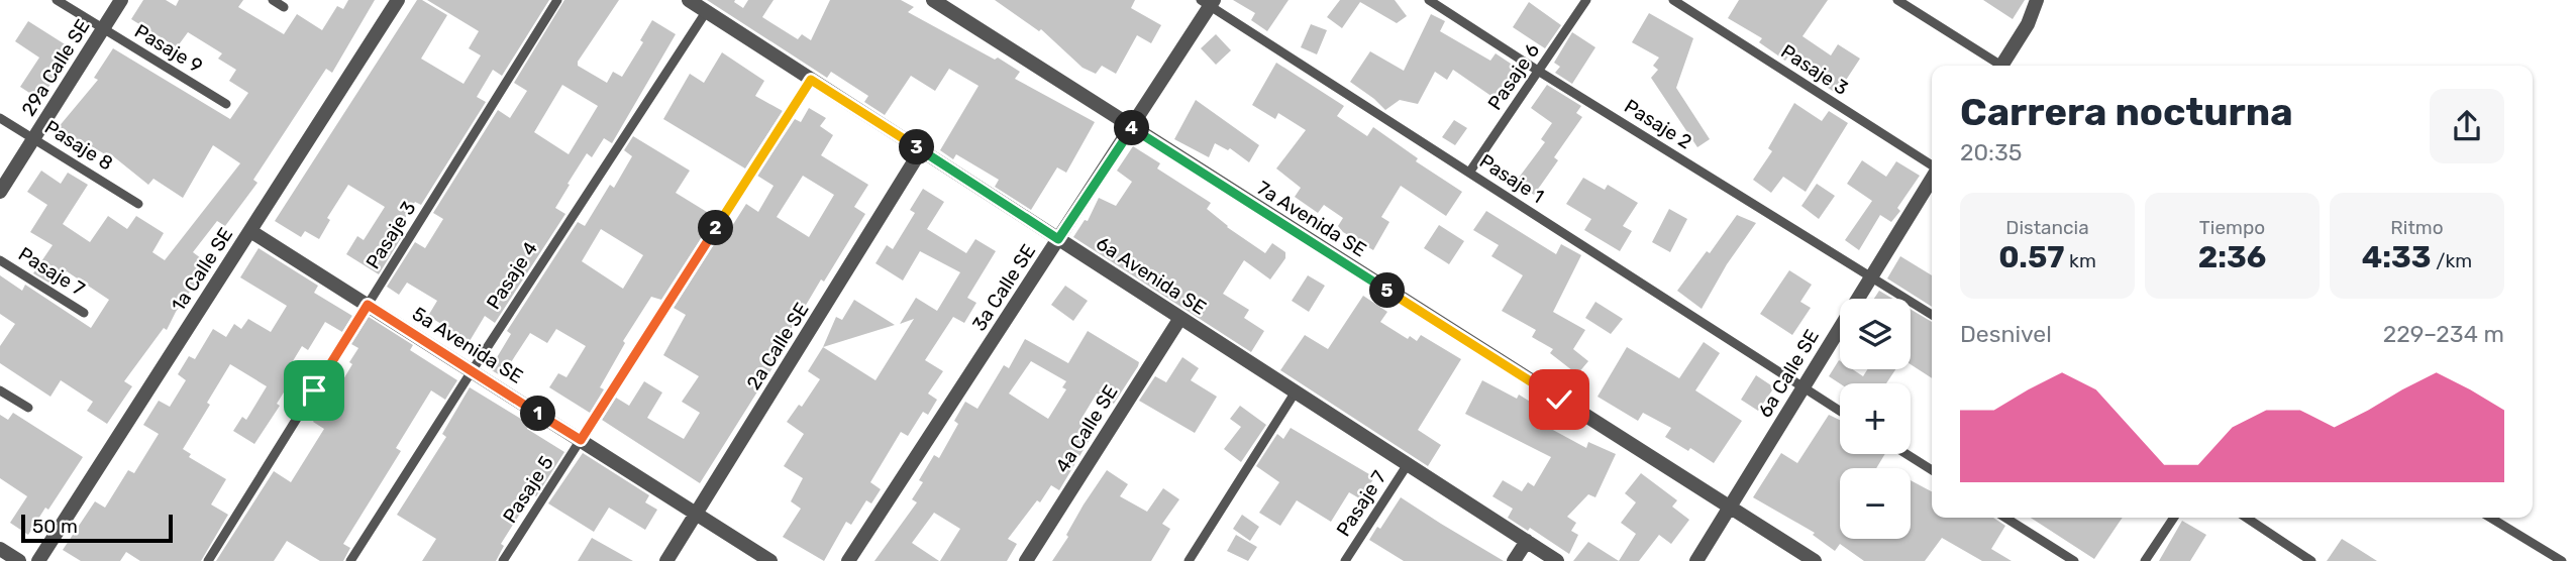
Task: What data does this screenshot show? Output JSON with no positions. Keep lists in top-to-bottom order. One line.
{"streets":{"street":["29a Calle SE","7a Avenida SE","1a Calle SE","6a Avenida SE","3a Calle SE","5a Avenida SE","2a Calle SE","6a Calle SE","4a Calle SE"],"lane":["Pasaje 9","Pasaje 3","Pasaje 6","Pasaje 2","Pasaje 8","Pasaje 1","Pasaje 7","Pasaje 4","Pasaje 5"]},"crossings":[["Pasaje 9","29a Calle SE"],["29a Calle SE","Pasaje 8"],["Pasaje 3","5a Avenida SE"],["Pasaje 6","Pasaje 2"],["Pasaje 6","Pasaje 1"],["Pasaje 2","6a Calle SE"],["Pasaje 1","3a Calle SE"],["Pasaje 1","6a Calle SE"],["7a Avenida SE","3a Calle SE"],["7a Avenida SE","6a Calle SE"],["1a Calle SE","5a Avenida SE"],["Pasaje 7","6a Avenida SE"],["Pasaje 4","6a Avenida SE"],["Pasaje 4","5a Avenida SE"],["6a Avenida SE","3a Calle SE"],["6a Avenida SE","2a Calle SE"],["6a Avenida SE","4a Calle SE"],["6a Avenida SE","Pasaje 5"],["5a Avenida SE","2a Calle SE"],["5a Avenida SE","Pasaje 5"]],"scale_bar":"50 m","page":{"heading":["Carrera nocturna","20:35"],"pins":["4","3","2","5","1"],"stats":[["Distancia","0.57 km"],["Tiempo","2:36"],["Ritmo","4:33 /km"]],"map_buttons":["+","−"],"chart":["Desnivel","229–234 m"],"scale":"50 m"}}
